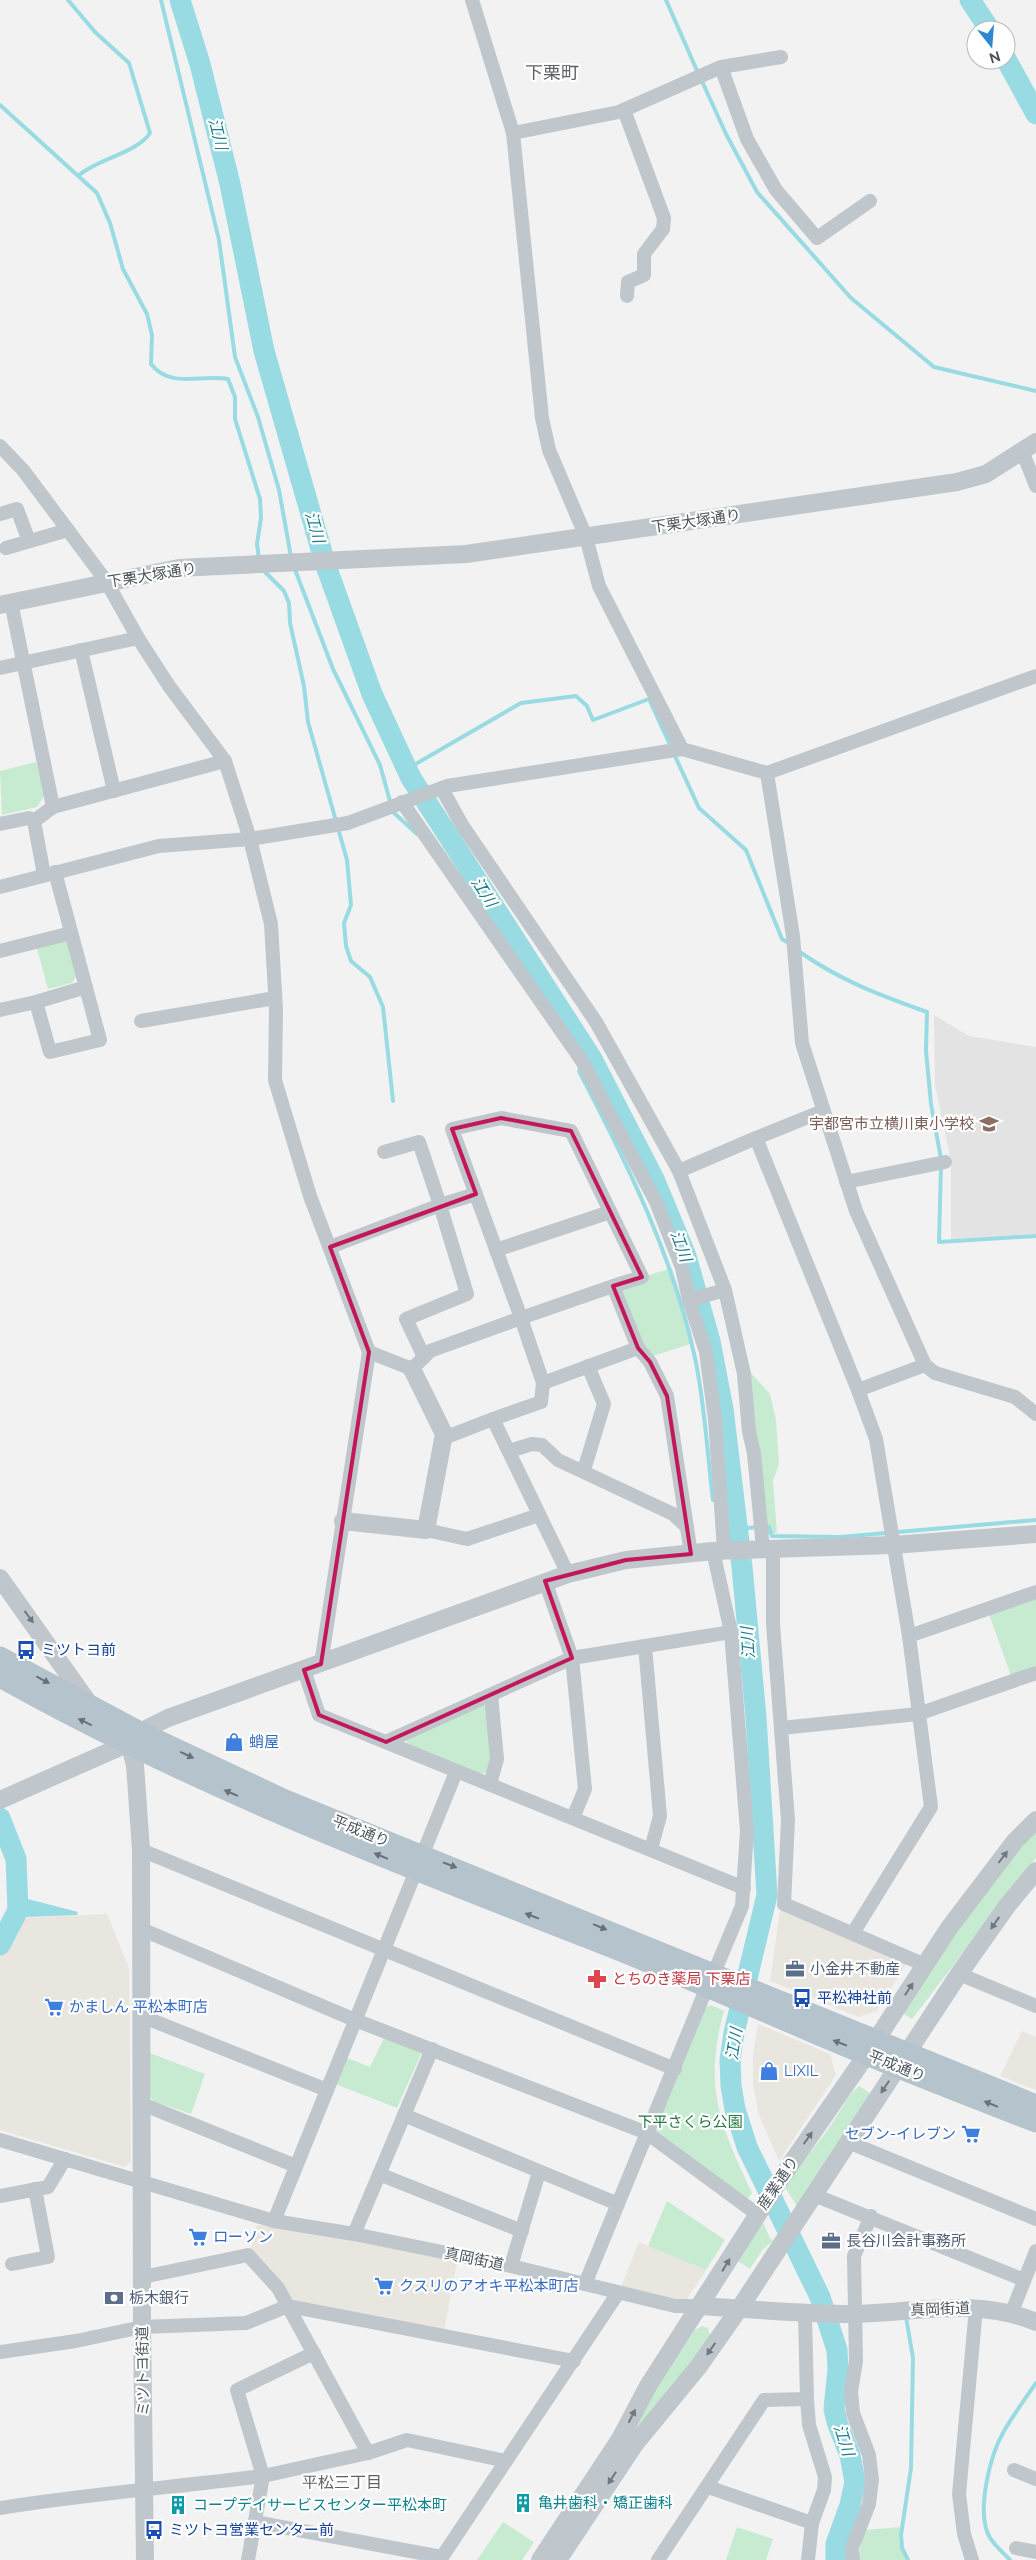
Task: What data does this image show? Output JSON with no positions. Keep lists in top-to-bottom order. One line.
{"streets":{"main road":["平成通り"],"street":["下栗大塚通り","産業通り","真岡街道","ミツトヨ街道"]},"crossings":[["平成通り","産業通り"],["平成通り","ミツトヨ街道"],["産業通り","真岡街道"],["真岡街道","ミツトヨ街道"]],"districts":["下栗町","平松三丁目"],"water":["江川"],"parks":["下平さくら公園"],"places":{"school or university":["宇都宮市立横川東小学校"],"bus stop":["ミツトヨ前","平松神社前","ミツトヨ営業センター前"],"shop":["蛸屋","LIXIL"],"office":["小金井不動産","長谷川会計事務所"],"pharmacy":["とちのき薬局 下栗店"],"supermarket":["かましん 平松本町店","セブン-イレブン","ローソン","クスリのアオキ平松本町店"],"bank":["栃木銀行"],"building":["亀井歯科・矯正歯科","コープデイサービスセンター平松本町"]},"north":"bottom"}
